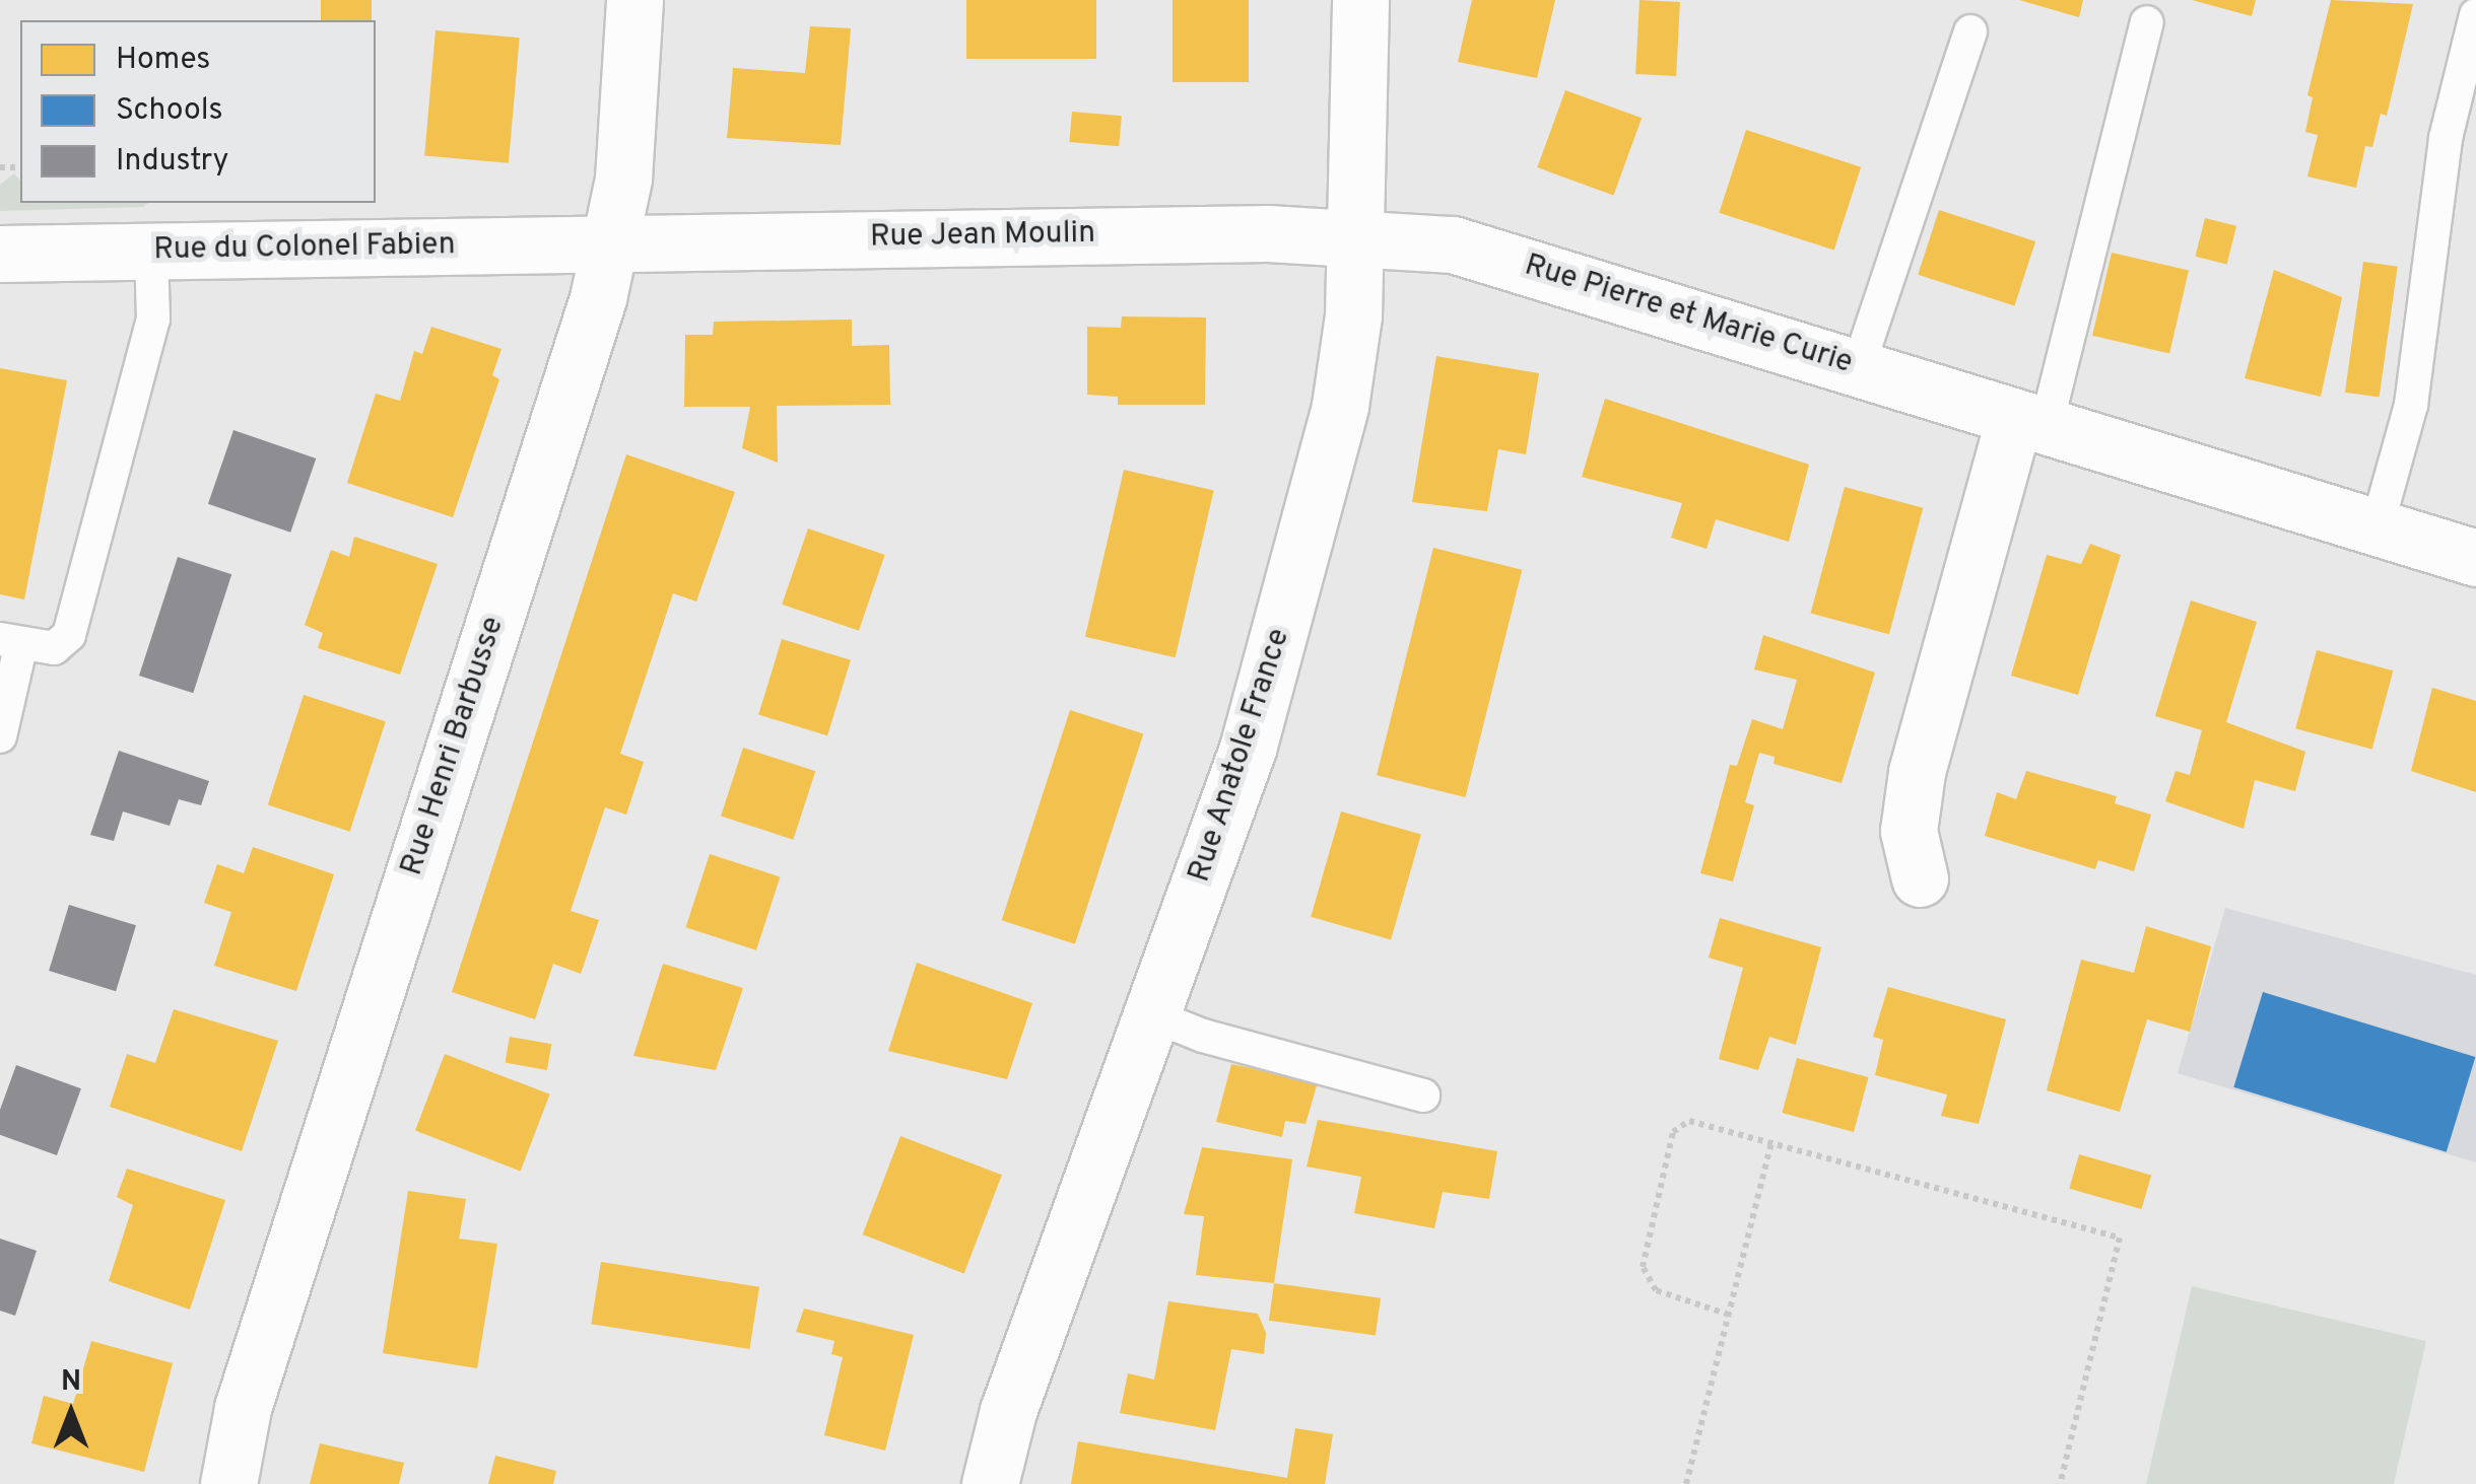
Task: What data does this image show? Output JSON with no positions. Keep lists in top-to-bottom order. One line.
{"streets":{"street":["Rue Jean Moulin","Rue du Colonel Fabien","Rue Pierre et Marie Curie","Rue Henri Barbusse","Rue Anatole France"]},"crossings":[["Rue Jean Moulin","Rue du Colonel Fabien"],["Rue Jean Moulin","Rue Pierre et Marie Curie"],["Rue Jean Moulin","Rue Henri Barbusse"],["Rue Jean Moulin","Rue Anatole France"],["Rue du Colonel Fabien","Rue Henri Barbusse"],["Rue Pierre et Marie Curie","Rue Anatole France"]],"legend":["Homes","Schools","Industry"],"north":"top"}
